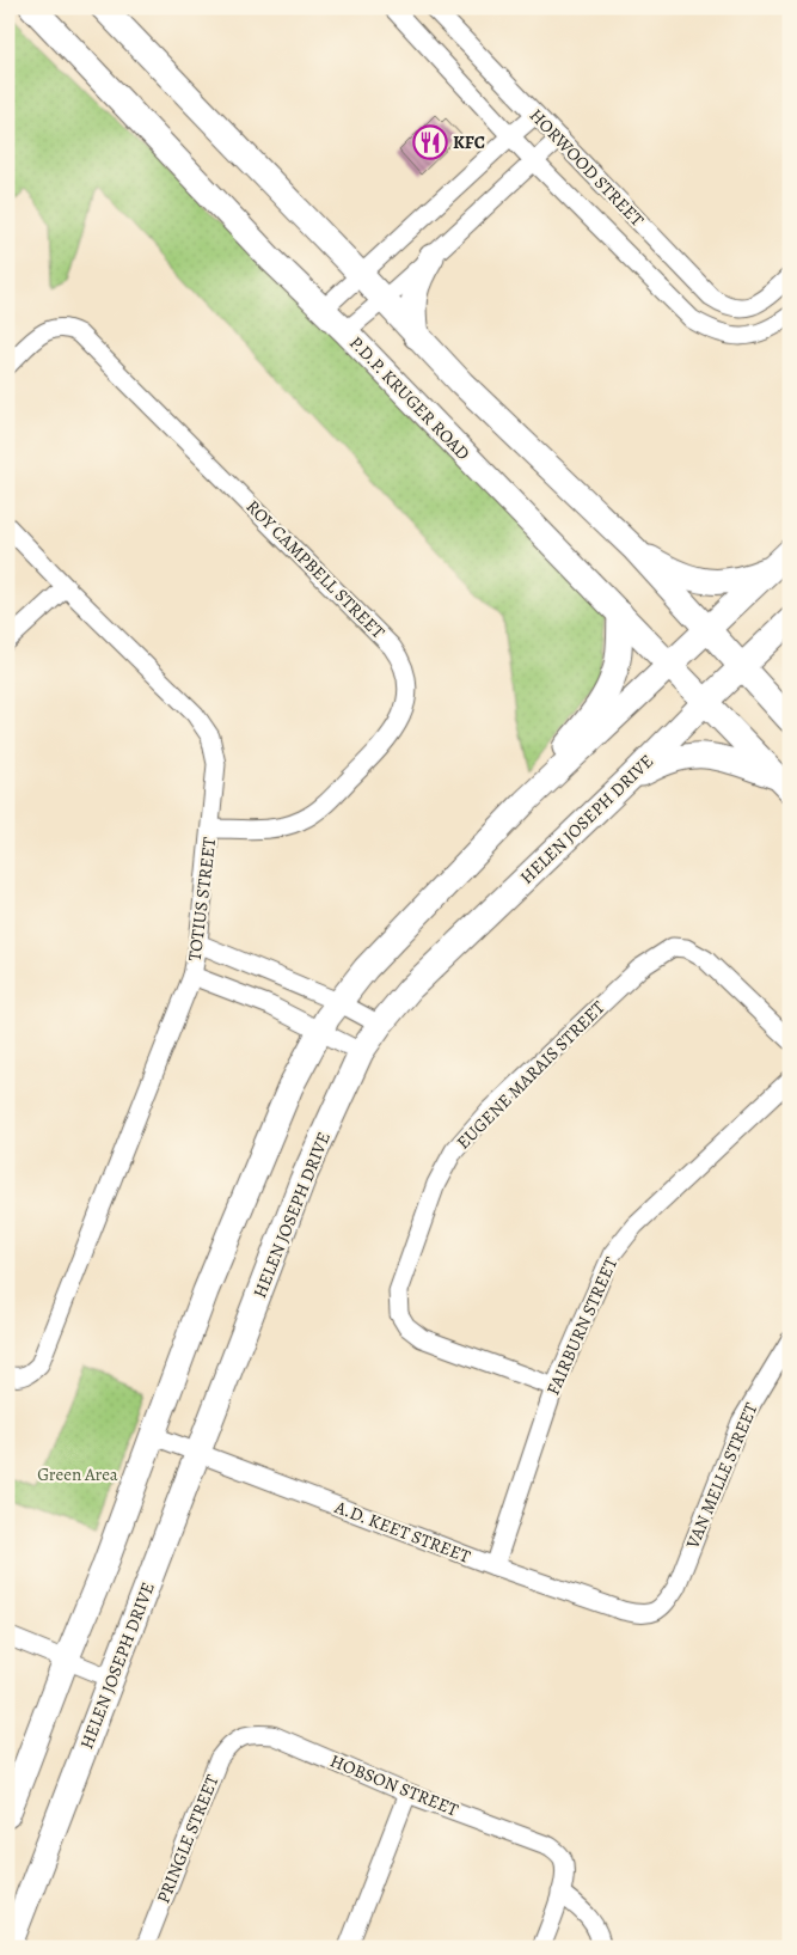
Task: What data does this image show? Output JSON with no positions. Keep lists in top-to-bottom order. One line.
{"streets":{"street":["HORWOOD STREET","P.D.P. KRUGER ROAD","ROY CAMPBELL STREET","HELEN JOSEPH DRIVE","TOTIUS STREET","EUGENE MARAIS STREET","FAIRBURN STREET","VAN MELLE STREET","A.D. KEET STREET","HOBSON STREET","PRINGLE STREET"]},"crossings":[["P.D.P. KRUGER ROAD","HELEN JOSEPH DRIVE"],["ROY CAMPBELL STREET","TOTIUS STREET"],["HELEN JOSEPH DRIVE","A.D. KEET STREET"],["EUGENE MARAIS STREET","FAIRBURN STREET"],["FAIRBURN STREET","A.D. KEET STREET"],["VAN MELLE STREET","A.D. KEET STREET"],["HOBSON STREET","PRINGLE STREET"]],"parks":["Green Area"],"places":{"restaurant":["KFC"]}}
